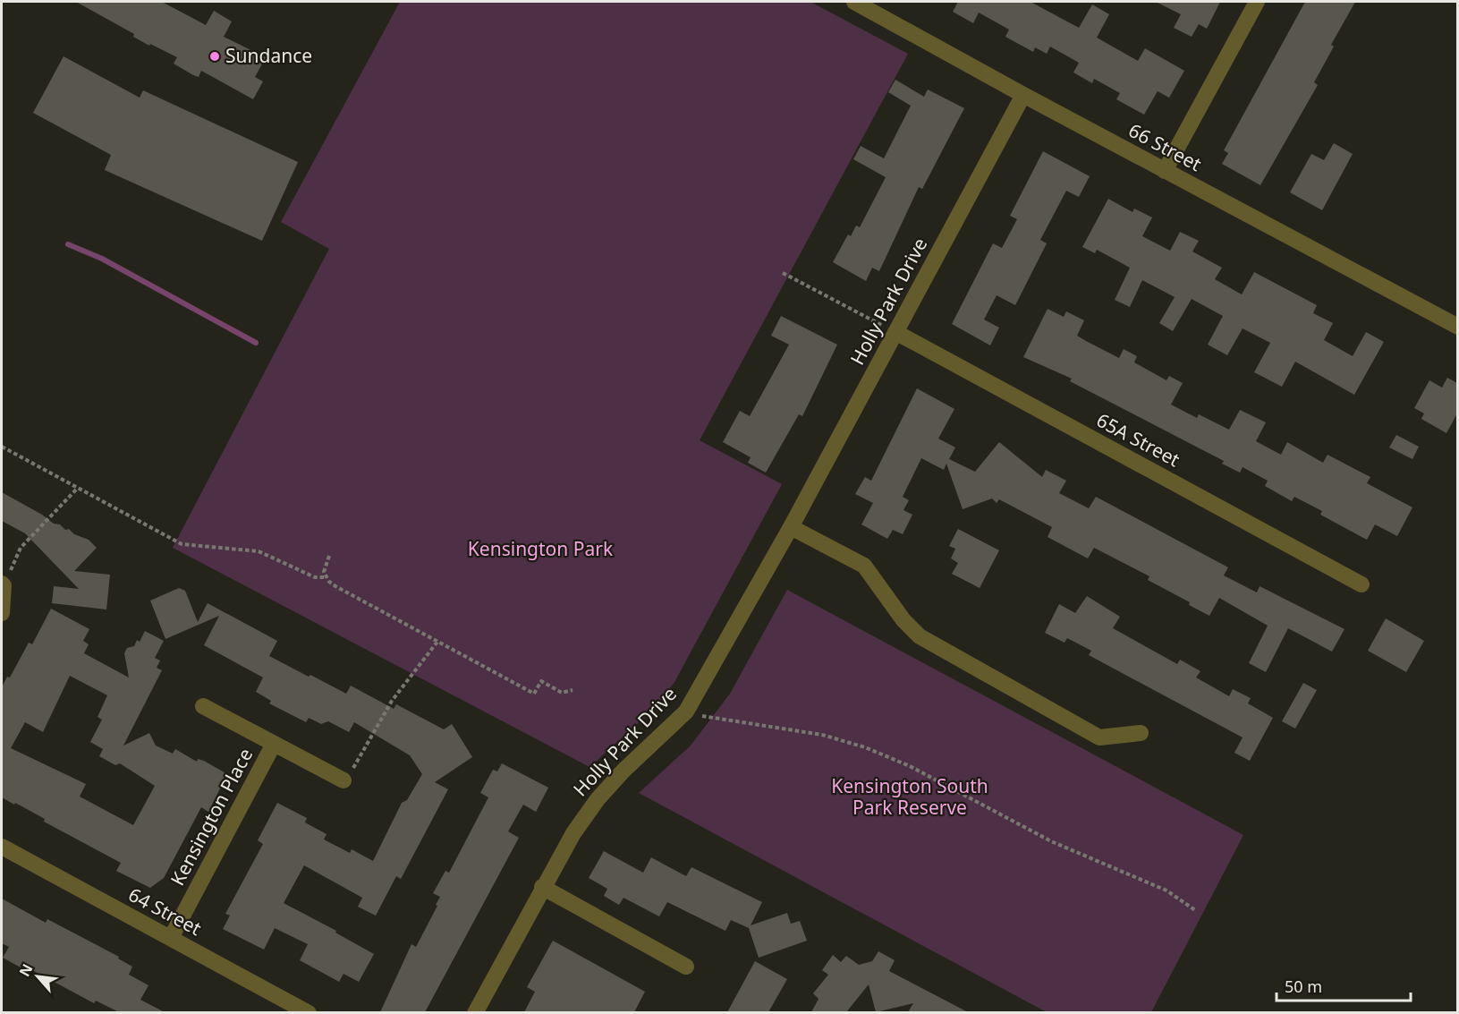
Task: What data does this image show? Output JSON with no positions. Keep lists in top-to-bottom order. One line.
{"streets":{"street":["66 Street","Holly Park Drive","65A Street","Kensington Place","64 Street"]},"crossings":[["66 Street","Holly Park Drive"],["Holly Park Drive","65A Street"],["Kensington Place","64 Street"]],"parks":["Kensington Park","Kensington South Park Reserve"],"places":["Sundance"],"scale_bar":"50 m","north":"top left"}
